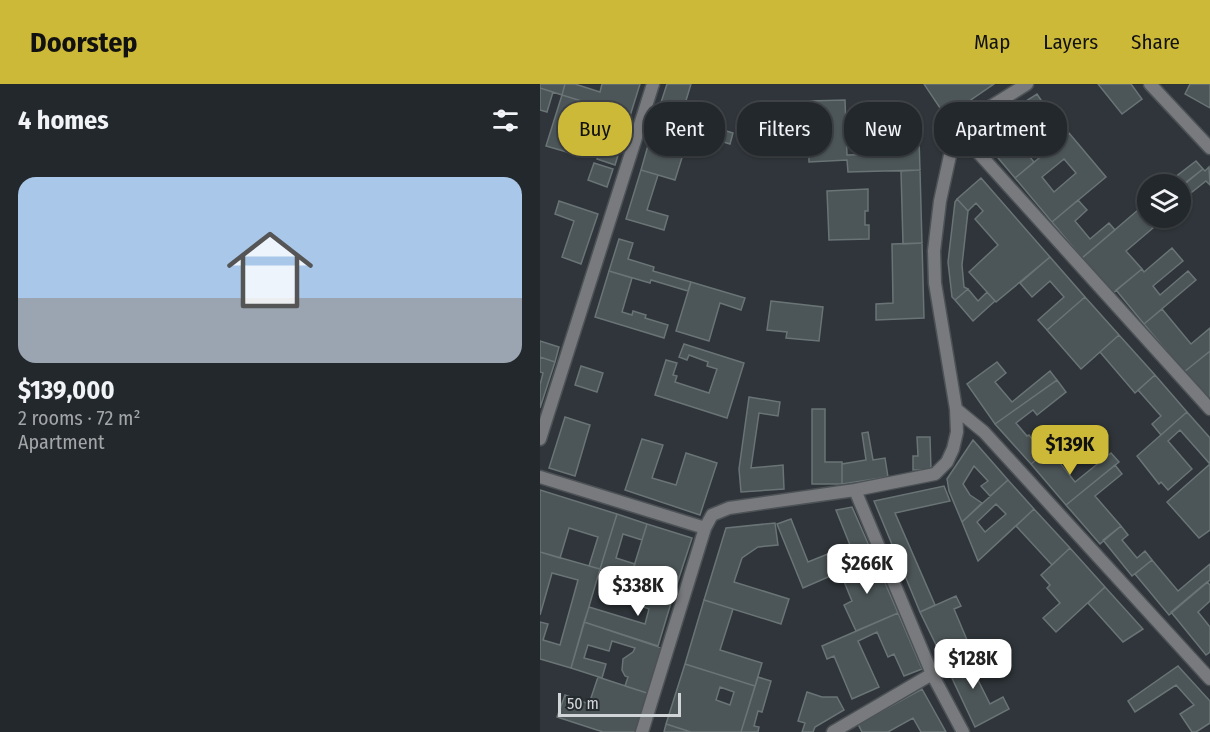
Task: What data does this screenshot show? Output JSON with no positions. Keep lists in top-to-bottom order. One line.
{"scale_bar":"50 m","page":{"header":"Doorstep","nav":["Map","Layers","Share"],"heading":"4 homes","chip":["Buy","Rent","Filters","New","Apartment"],"list":[{"name":"$139,000","note":"2 rooms · 72 m² · Apartment"}],"price":["$139K","$266K","$338K","$128K"],"scale":"50 m"}}
